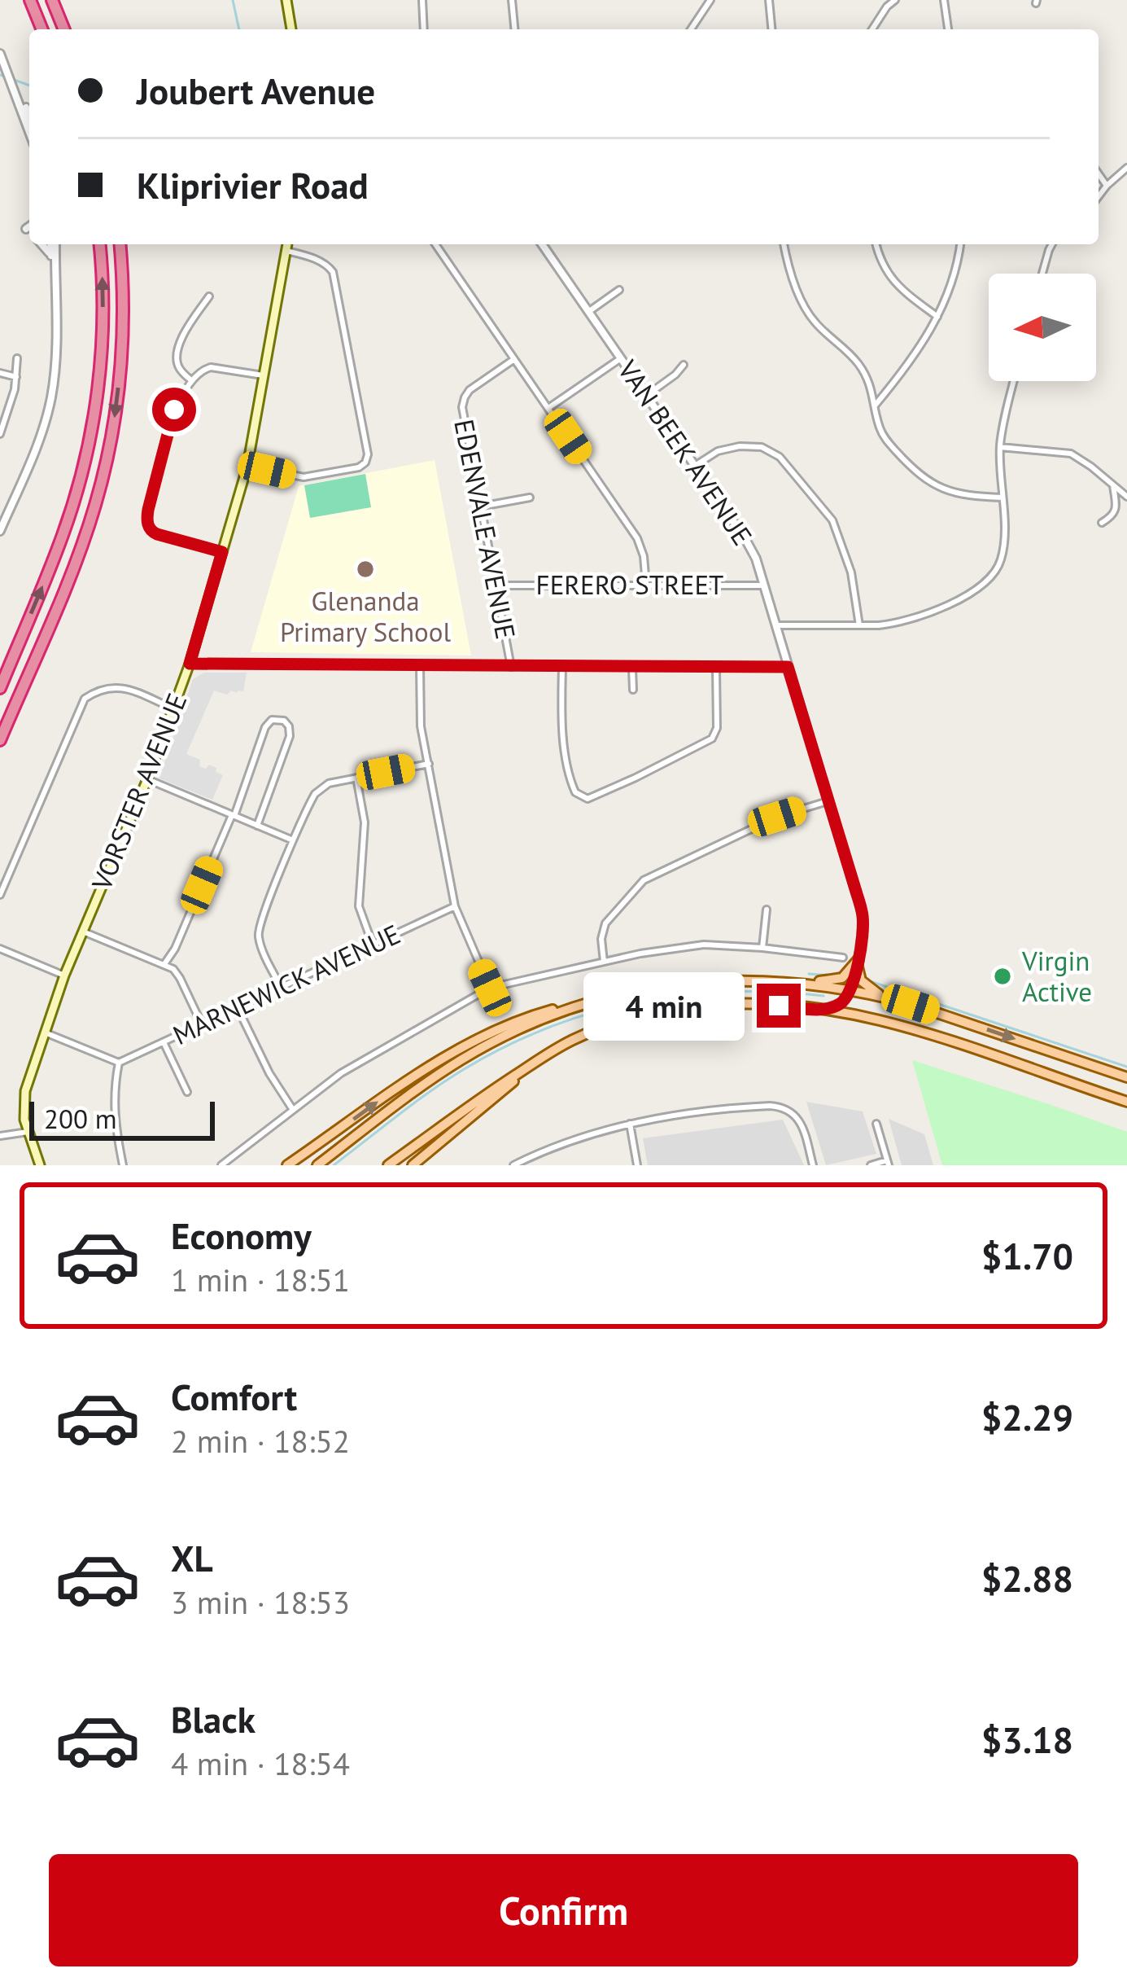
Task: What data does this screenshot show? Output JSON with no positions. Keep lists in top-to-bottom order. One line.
{"streets":{"main road":["VORSTER AVENUE"],"street":["VAN BEEK AVENUE","EDENVALE AVENUE","FERERO STREET","MARNEWICK AVENUE"]},"crossings":[["VAN BEEK AVENUE","FERERO STREET"],["EDENVALE AVENUE","FERERO STREET"]],"places":["Glenanda Primary School","Virgin Active"],"scale_bar":"200 m","north":"left","page":{"banner":["Joubert Avenue","Kliprivier Road"],"bubble":"4 min","scale":"200 m","list":[{"name":"Economy","note":"1 min · 18:51","value":"$1.70"},{"name":"Comfort","note":"2 min · 18:52","value":"$2.29"},{"name":"XL","note":"3 min · 18:53","value":"$2.88"},{"name":"Black","note":"4 min · 18:54","value":"$3.18"}],"buttons":"Confirm"}}
